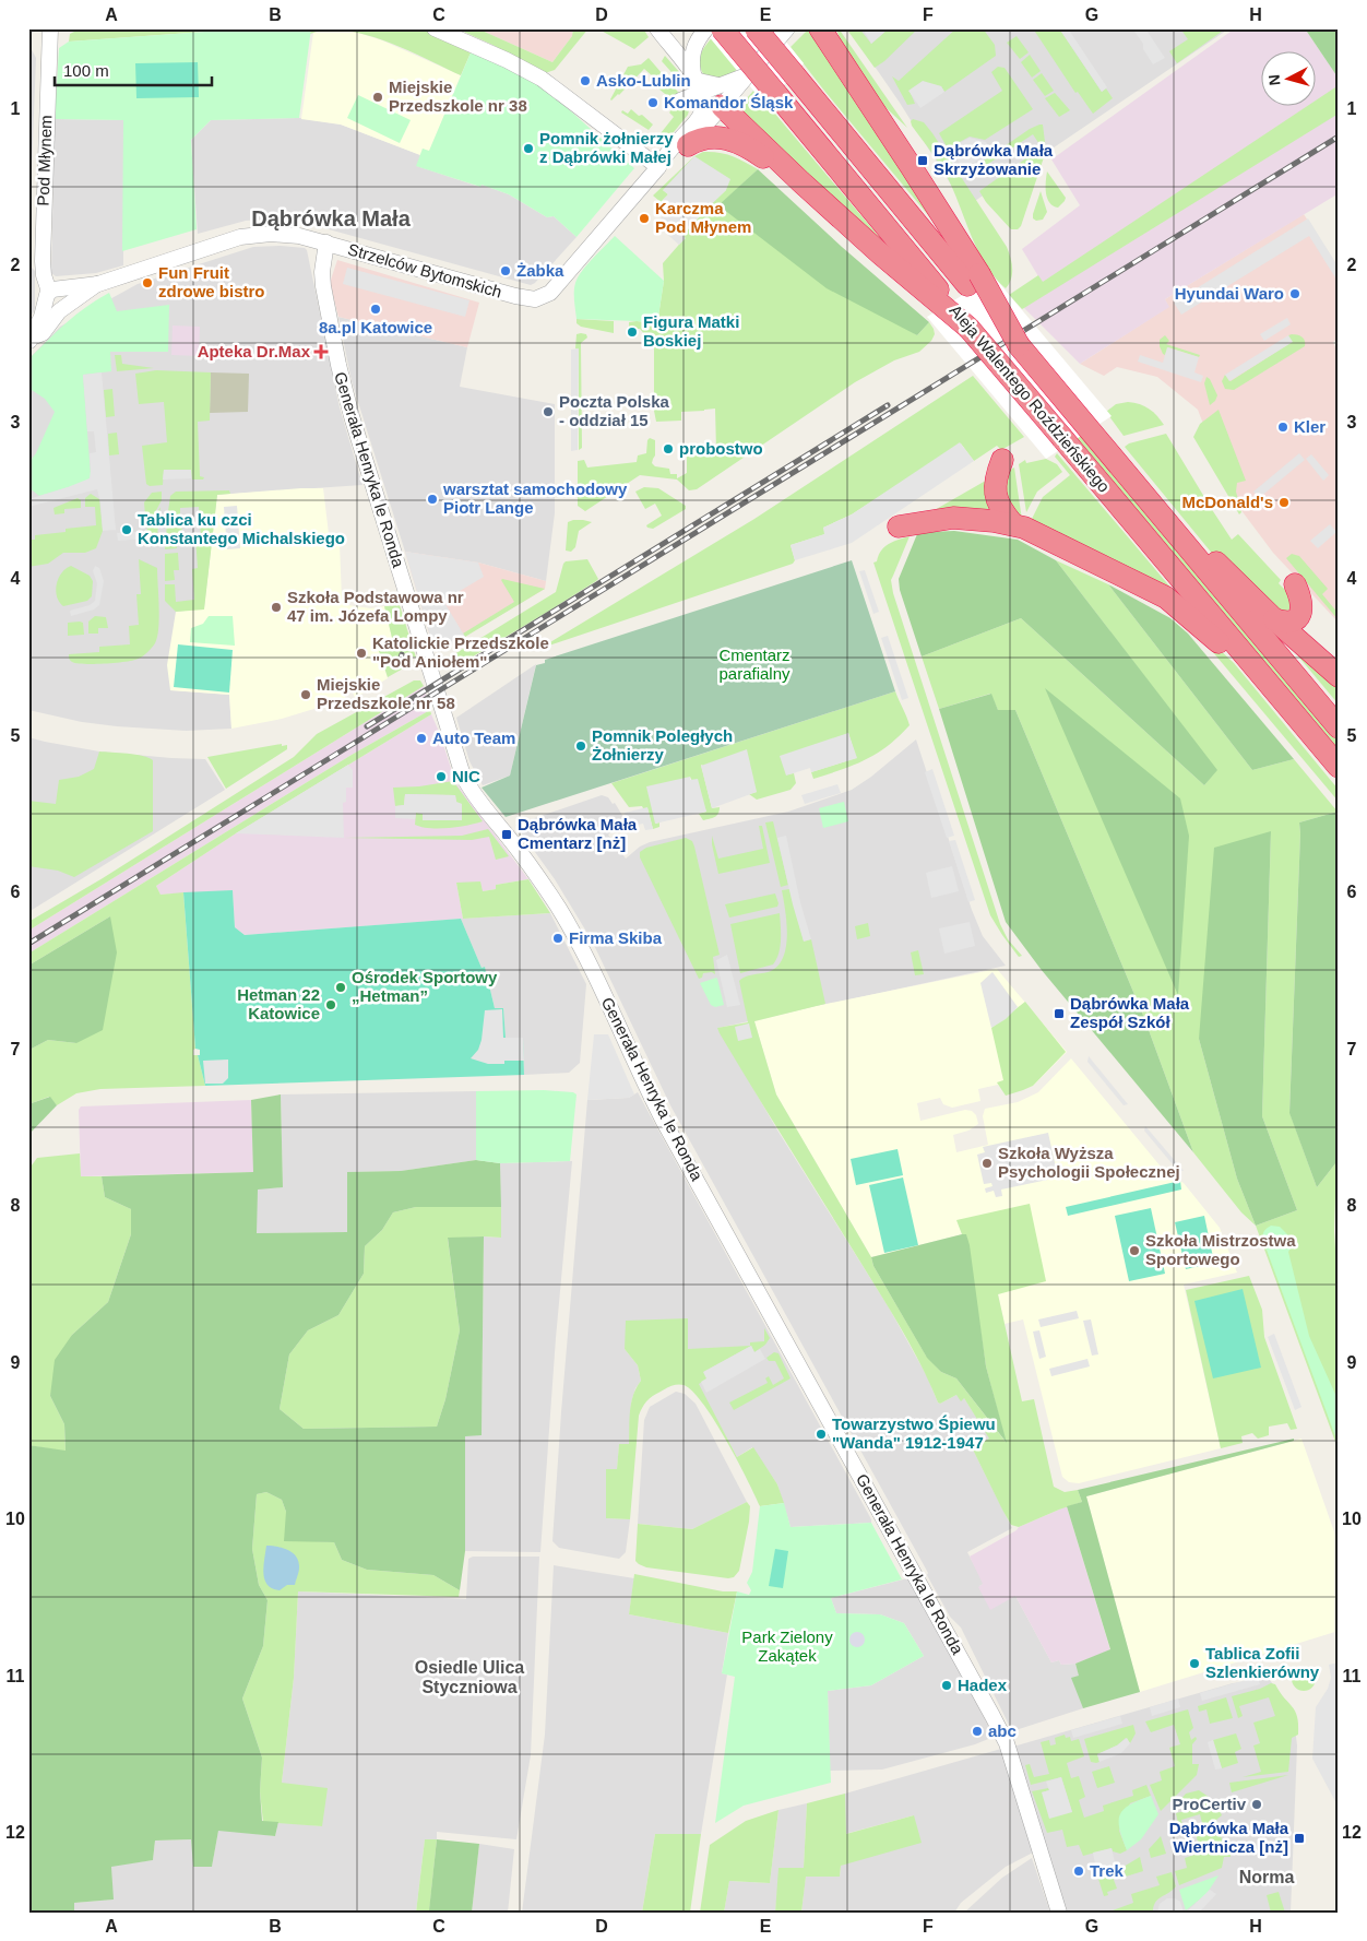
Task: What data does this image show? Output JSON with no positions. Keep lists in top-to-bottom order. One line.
{"streets":{"highway":["Aleja Walentego Roździeńskiego"],"street":["Pod Młynem","Strzelców Bytomskich","Generała Henryka le Ronda"]},"crossings":[["Strzelców Bytomskich","Generała Henryka le Ronda"]],"districts":["Dąbrówka Mała","Osiedle Ulica Styczniowa","Norma"],"parks":["Cmentarz parafialny","Park Zielony Zakątek"],"places":{"other":["Asko-Lublin","Miejskie Przedszkole nr 38","Komandor Śląsk","Pomnik żołnierzy z Dąbrówki Małej","Karczma Pod Młynem","Żabka","Fun Fruit zdrowe bistro","Hyundai Waro","8a.pl Katowice","Figura Matki Boskiej","Poczta Polska - oddział 15","Kler","probostwo","warsztat samochodowy Piotr Lange","McDonald's","Tablica ku czci Konstantego Michalskiego","Szkoła Podstawowa nr 47 im. Józefa Lompy","Katolickie Przedszkole \"Pod Aniołem\"","Miejskie Przedszkole nr 58","Auto Team","Pomnik Poległych Żołnierzy","NIC","Firma Skiba","Ośrodek Sportowy „Hetman”","Hetman 22 Katowice","Szkoła Wyższa Psychologii Społecznej","Szkoła Mistrzostwa Sportowego","Towarzystwo Śpiewu \"Wanda\" 1912-1947","Tablica Zofii Szlenkierówny","Hadex","abc","ProCertiv","Trek"],"transit":["Dąbrówka Mała Skrzyżowanie","Dąbrówka Mała Cmentarz [nż]","Dąbrówka Mała Zespół Szkół","Dąbrówka Mała Wiertnicza [nż]"],"health":["Apteka Dr.Max"]},"scale_bar":"100 m","north":"left","grid":{"columns":["A","B","C","D","E","F","G","H"],"rows":["1","2","3","4","5","6","7","8","9","10","11","12"]}}
